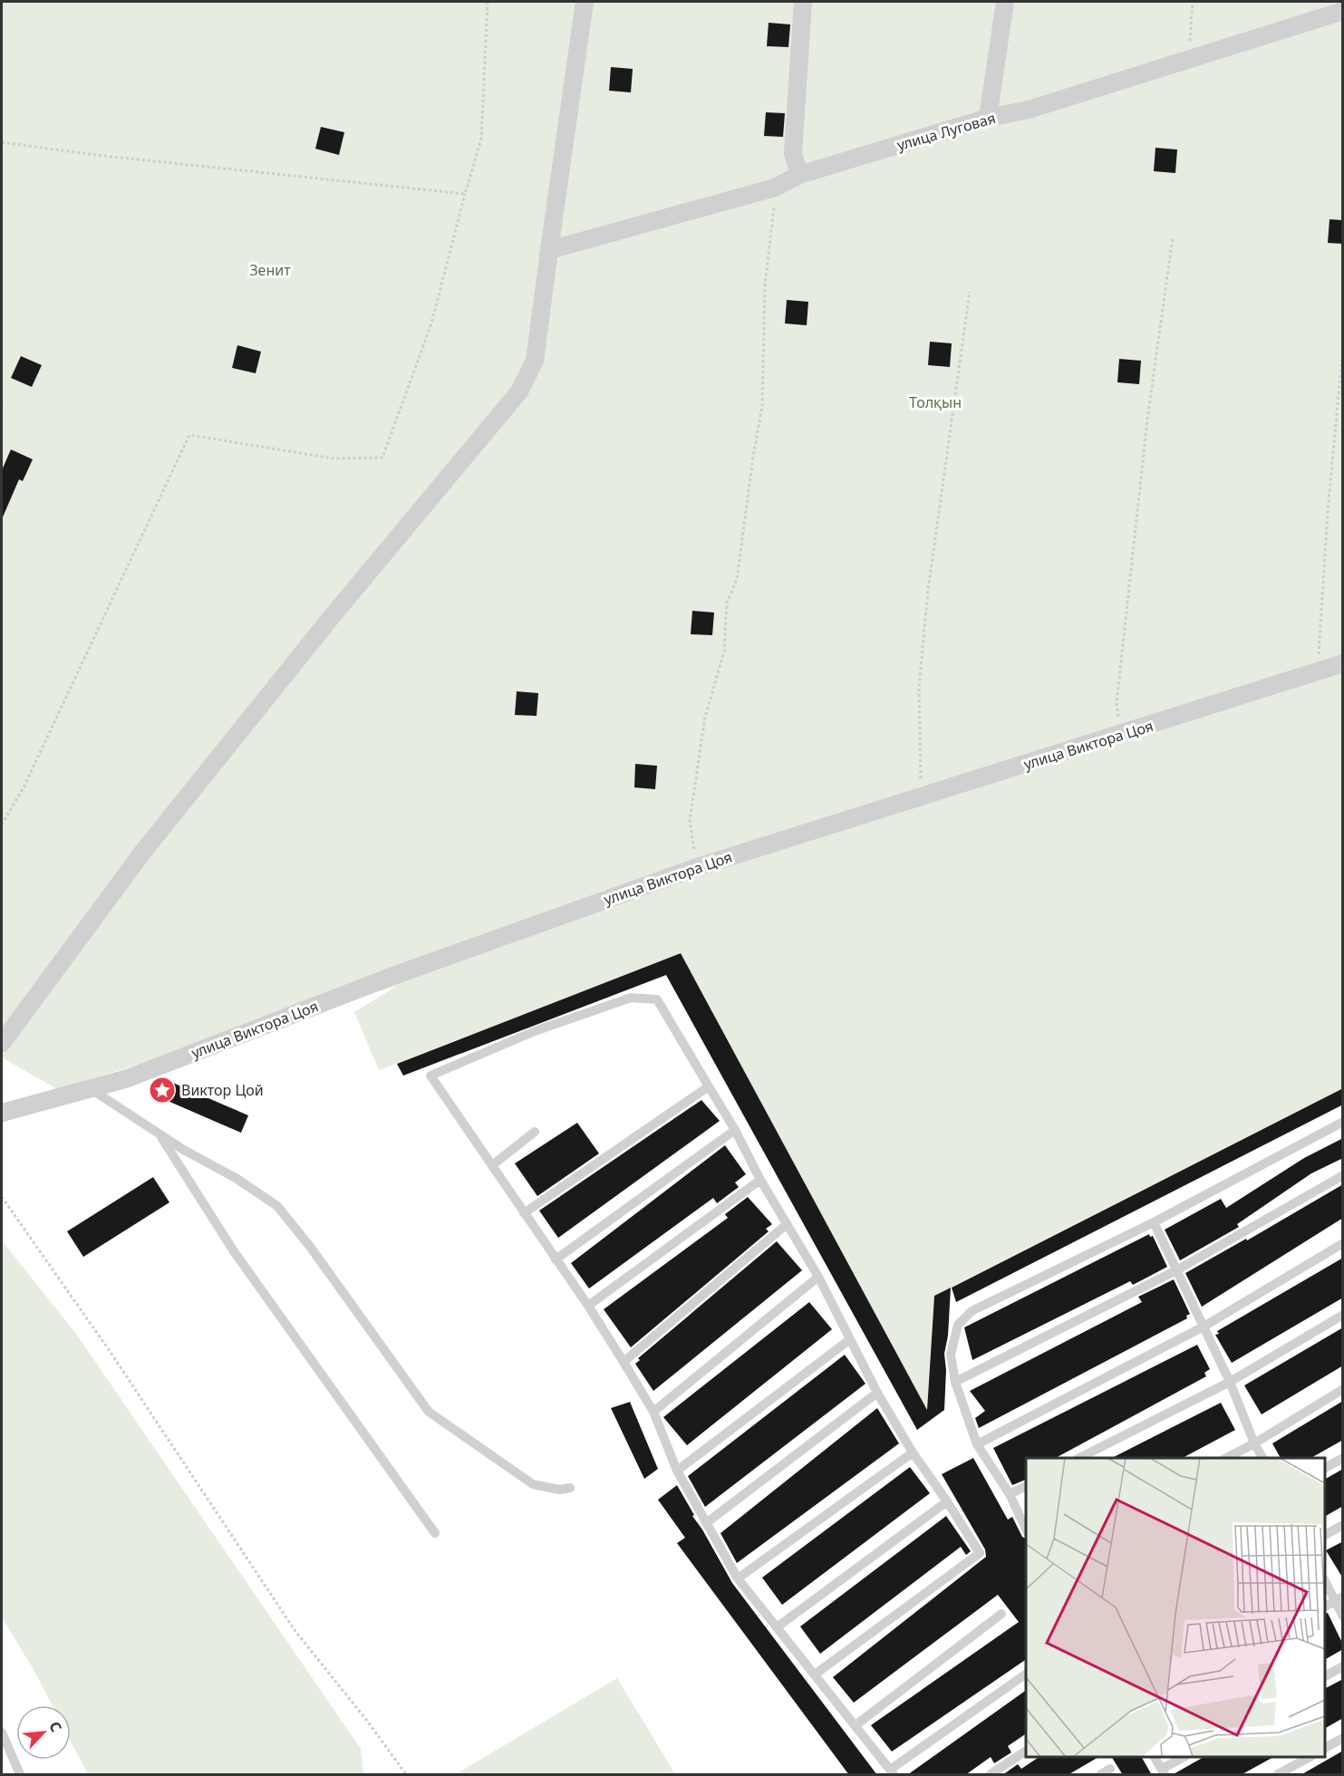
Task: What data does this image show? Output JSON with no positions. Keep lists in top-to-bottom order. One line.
{"streets":{"street":["улица Луговая","улица Виктора Цоя"]},"parks":["Зенит","Толқын"],"places":{"place":["Виктор Цой"]},"north":"top right"}
